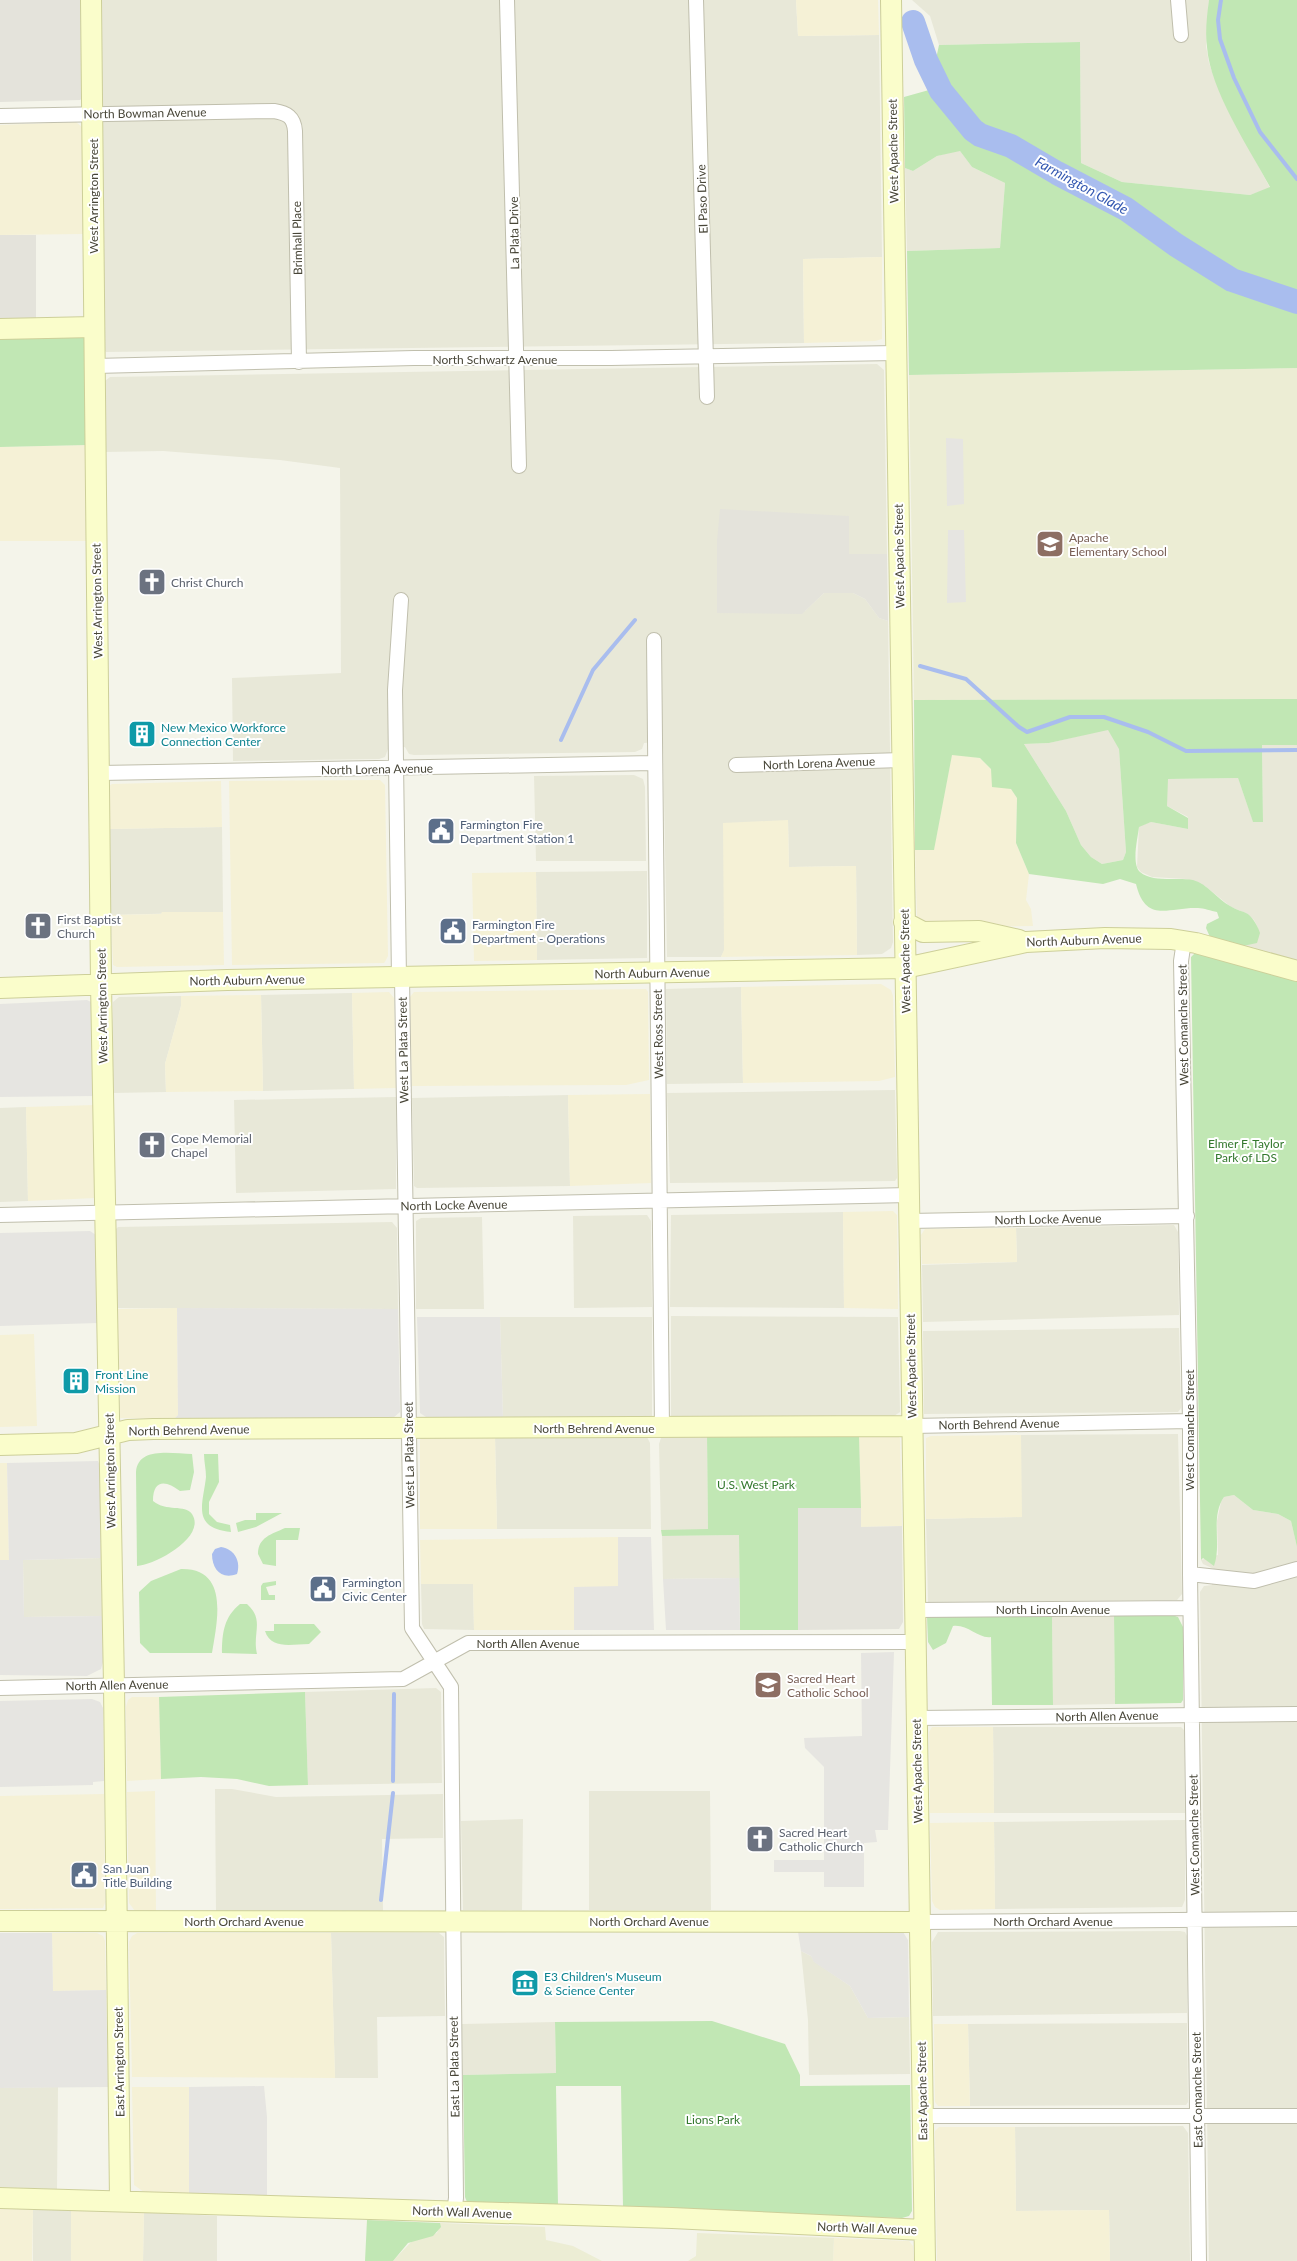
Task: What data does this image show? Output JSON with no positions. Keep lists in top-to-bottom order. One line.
{"streets":{"street":["North Bowman Avenue","West Apache Street","West Arrington Street","El Paso Drive","La Plata Drive","Brimhall Place","North Schwartz Avenue","North Lorena Avenue","North Auburn Avenue","West Comanche Street","West Ross Street","West La Plata Street","North Locke Avenue","North Behrend Avenue","North Lincoln Avenue","North Allen Avenue","North Orchard Avenue","East Arrington Street","East La Plata Street","East Comanche Street","East Apache Street","North Wall Avenue"]},"crossings":[["North Bowman Avenue","West Arrington Street"],["North Bowman Avenue","Brimhall Place"],["West Apache Street","North Schwartz Avenue"],["West Apache Street","North Lorena Avenue"],["West Apache Street","North Auburn Avenue"],["West Apache Street","North Locke Avenue"],["West Apache Street","North Behrend Avenue"],["West Apache Street","North Lincoln Avenue"],["West Apache Street","North Allen Avenue"],["West Apache Street","North Orchard Avenue"],["West Apache Street","East Apache Street"],["West Arrington Street","North Schwartz Avenue"],["West Arrington Street","North Lorena Avenue"],["West Arrington Street","North Auburn Avenue"],["West Arrington Street","North Locke Avenue"],["West Arrington Street","North Behrend Avenue"],["West Arrington Street","North Allen Avenue"],["West Arrington Street","North Orchard Avenue"],["West Arrington Street","East Arrington Street"],["El Paso Drive","North Schwartz Avenue"],["La Plata Drive","North Schwartz Avenue"],["Brimhall Place","North Schwartz Avenue"],["North Lorena Avenue","West Ross Street"],["North Lorena Avenue","West La Plata Street"],["North Auburn Avenue","West Comanche Street"],["North Auburn Avenue","West Ross Street"],["North Auburn Avenue","West La Plata Street"],["West Comanche Street","North Locke Avenue"],["West Comanche Street","North Behrend Avenue"],["West Comanche Street","North Lincoln Avenue"],["West Comanche Street","North Allen Avenue"],["West Comanche Street","North Orchard Avenue"],["West Comanche Street","East Comanche Street"],["West Ross Street","North Locke Avenue"],["West Ross Street","North Behrend Avenue"],["West La Plata Street","North Locke Avenue"],["West La Plata Street","North Behrend Avenue"],["West La Plata Street","North Allen Avenue"],["West La Plata Street","North Orchard Avenue"],["West La Plata Street","East La Plata Street"],["North Orchard Avenue","East Arrington Street"],["North Orchard Avenue","East La Plata Street"],["North Orchard Avenue","East Comanche Street"],["North Orchard Avenue","East Apache Street"],["East Arrington Street","North Wall Avenue"],["East La Plata Street","North Wall Avenue"],["East Apache Street","North Wall Avenue"]],"water":["Farmington Glade"],"parks":["Elmer F. Taylor Park of LDS","U.S. West Park","Lions Park"],"places":{"school or university":["Apache Elementary School","Sacred Heart Catholic School"],"church":["Christ Church","First Baptist Church","Cope Memorial Chapel","Sacred Heart Catholic Church"],"building":["New Mexico Workforce Connection Center","Front Line Mission"],"public building":["Farmington Fire Department Station 1","Farmington Fire Department - Operations","Farmington Civic Center","San Juan Title Building"],"museum":["E3 Children's Museum & Science Center"]}}
